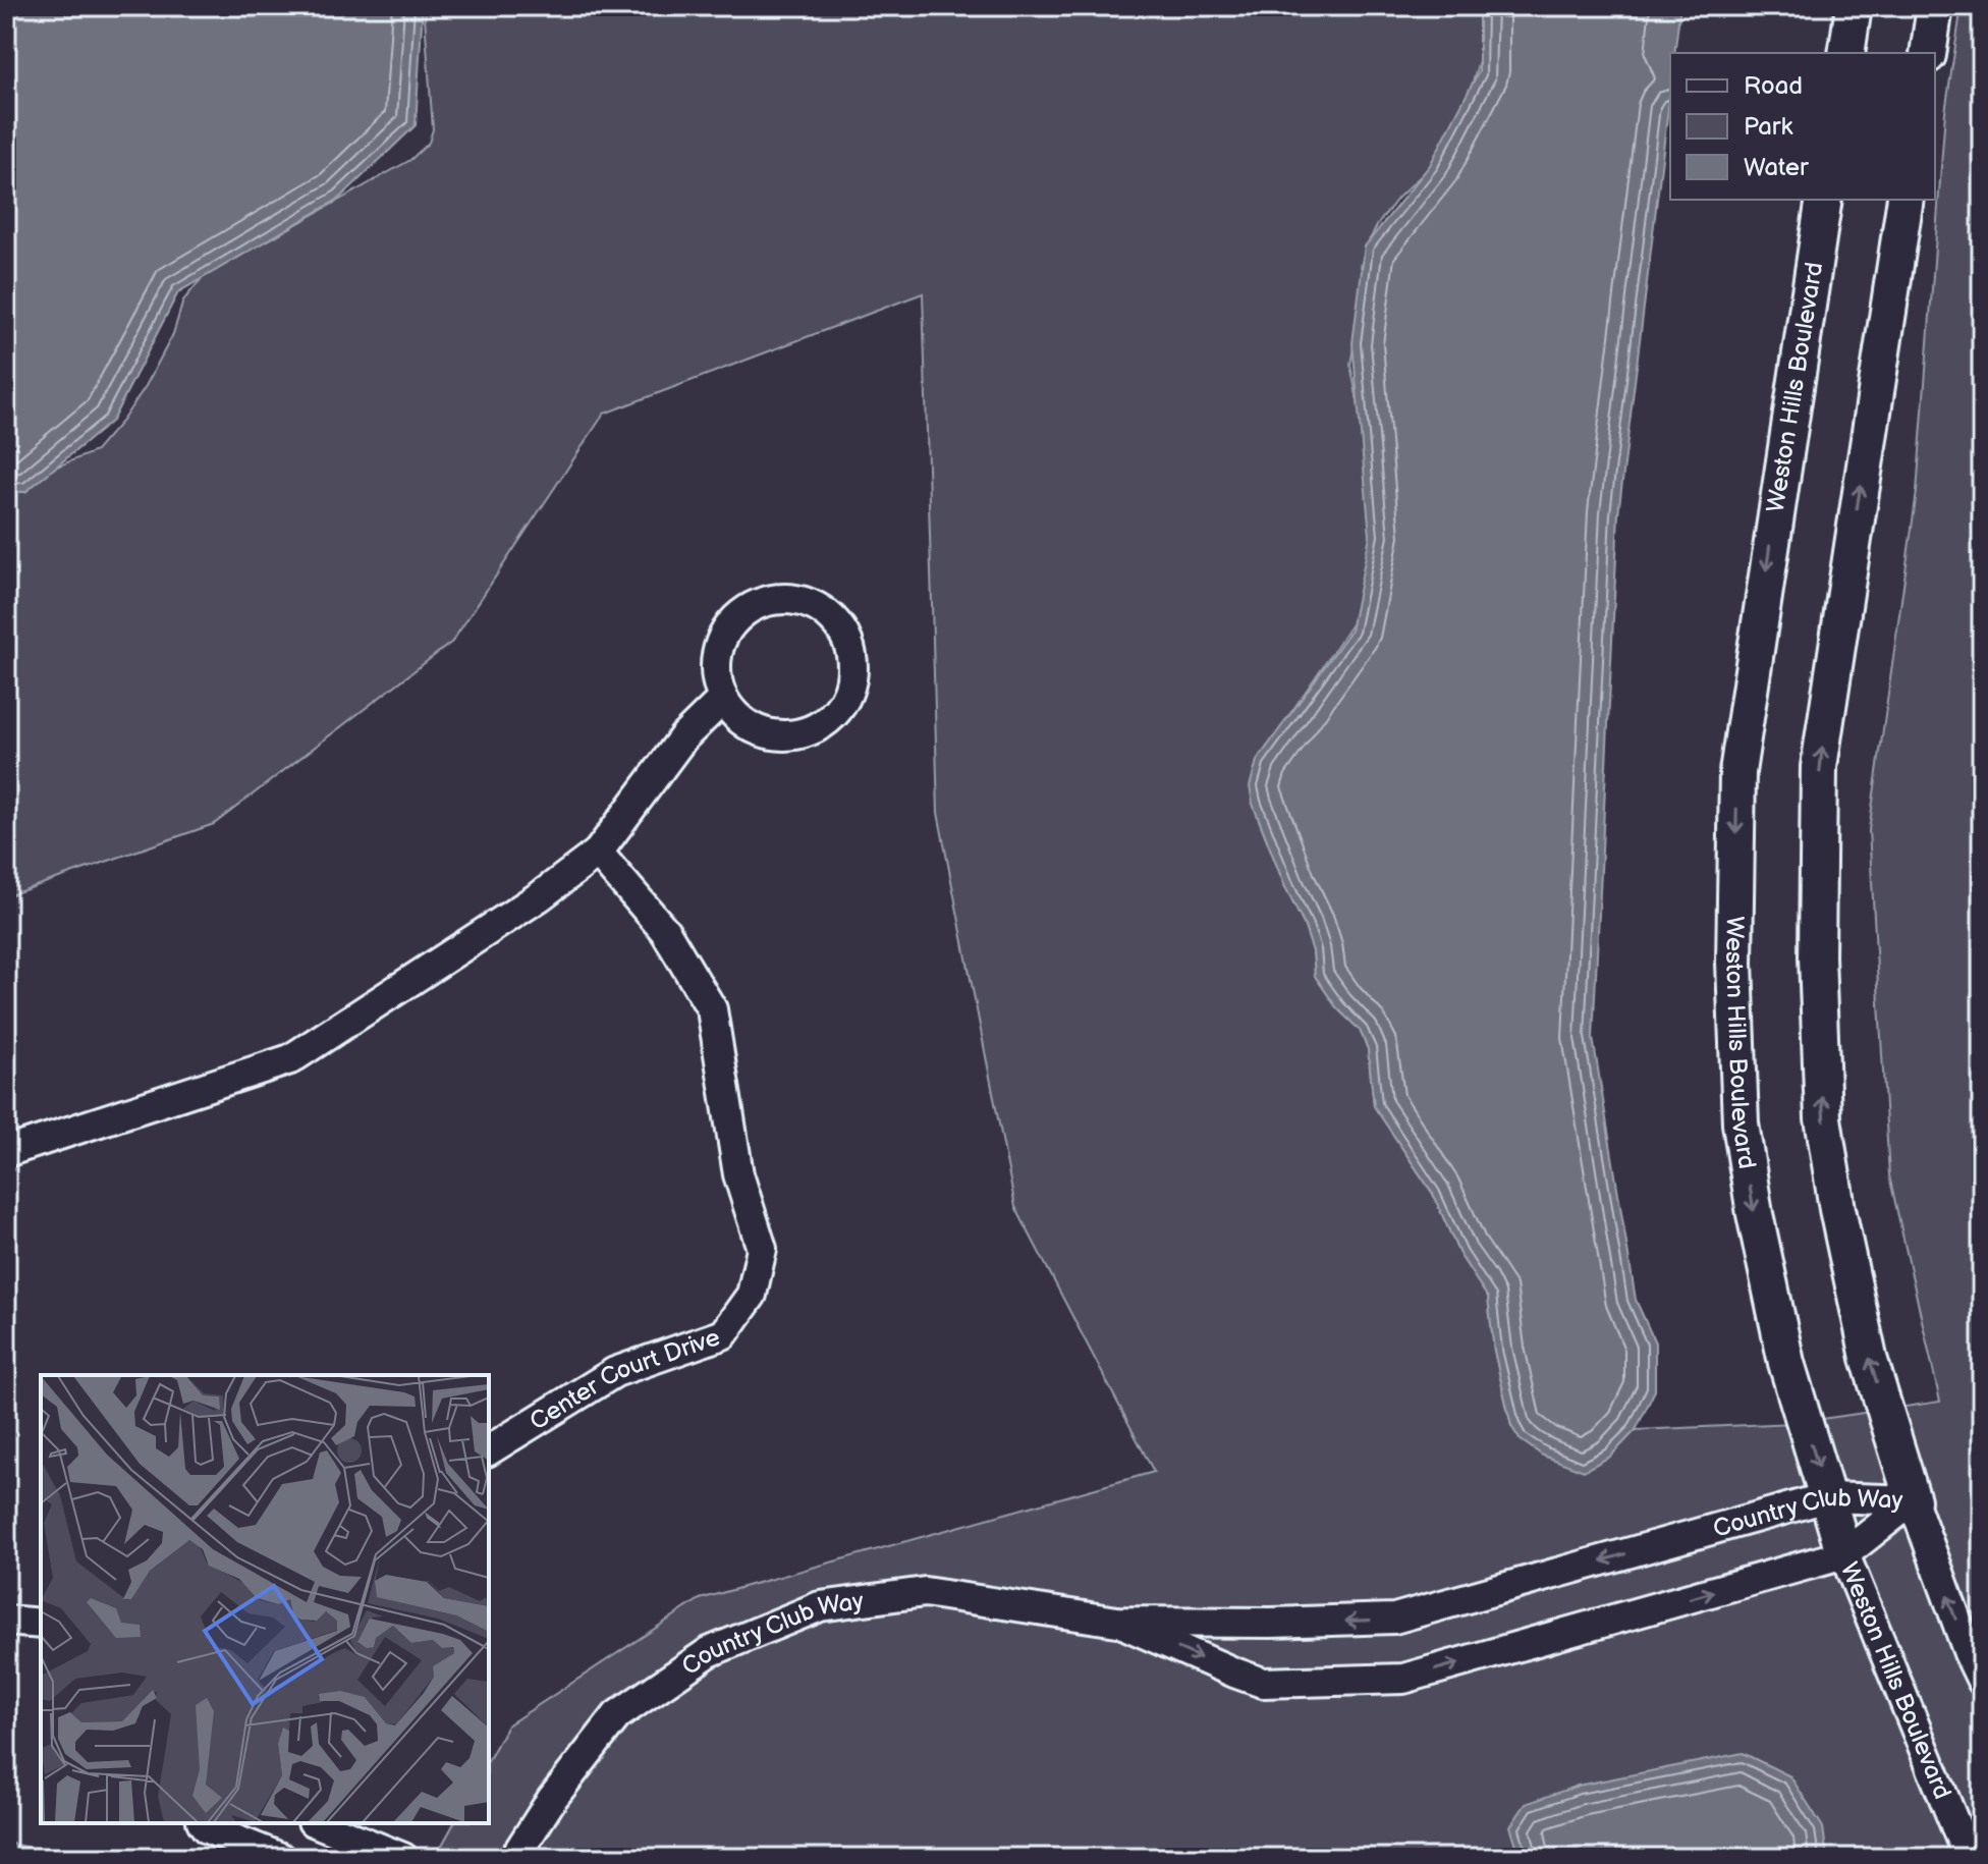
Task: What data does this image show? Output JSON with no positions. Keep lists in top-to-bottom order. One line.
{"streets":{"street":["Weston Hills Boulevard","Center Court Drive","Country Club Way"]},"crossings":[["Weston Hills Boulevard","Country Club Way"]],"legend":["Road","Park","Water"]}
